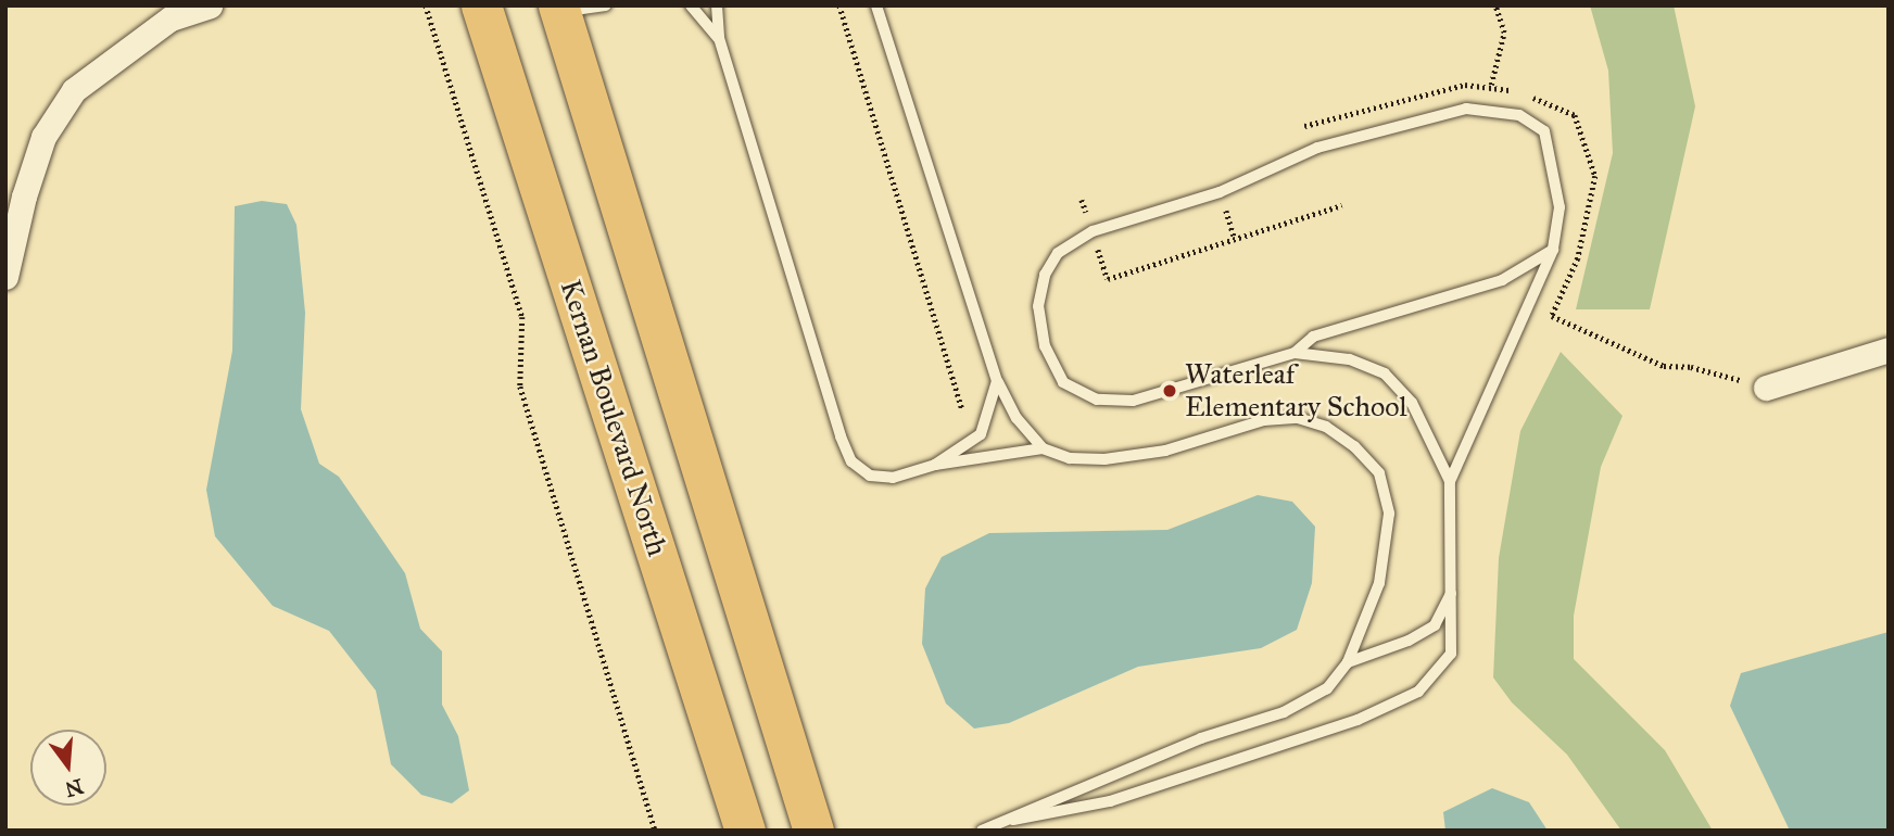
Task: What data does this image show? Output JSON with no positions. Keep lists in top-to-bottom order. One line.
{"streets":{"main road":["Kernan Boulevard North"]},"places":["Waterleaf Elementary School"],"north":"bottom"}
